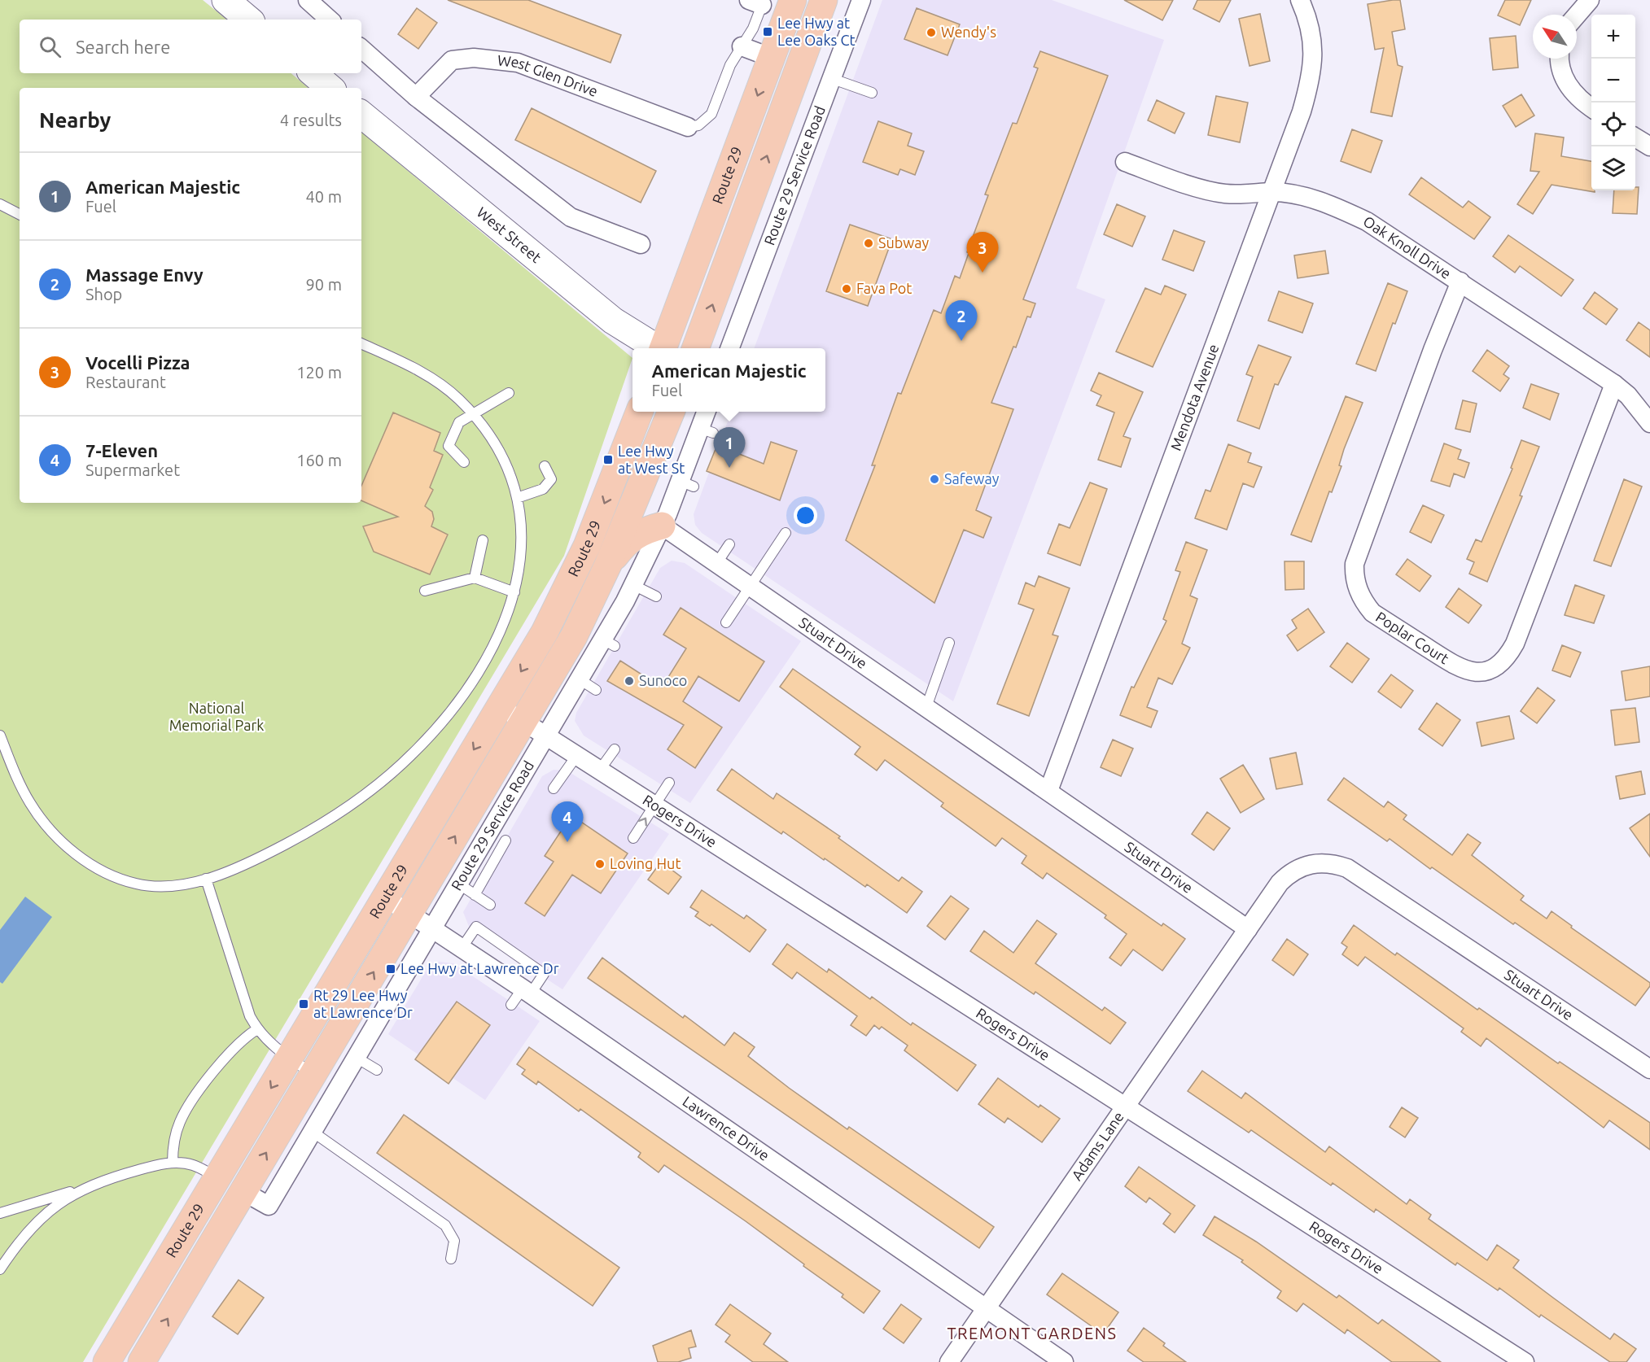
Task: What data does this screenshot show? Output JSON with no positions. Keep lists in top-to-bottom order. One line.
{"streets":{"main road":["Route 29","West Street"],"street":["West Glen Drive","Route 29 Service Road","Oak Knoll Drive","Mendota Avenue","Poplar Court","Stuart Drive","Rogers Drive","Lawrence Drive","Adams Lane"]},"crossings":[["Route 29","Route 29 Service Road"],["Route 29","Rogers Drive"],["Route 29","Lawrence Drive"],["Route 29 Service Road","Stuart Drive"],["Route 29 Service Road","Rogers Drive"],["Route 29 Service Road","Lawrence Drive"],["Oak Knoll Drive","Mendota Avenue"],["Oak Knoll Drive","Poplar Court"],["Mendota Avenue","Stuart Drive"],["Stuart Drive","Adams Lane"],["Rogers Drive","Adams Lane"],["Lawrence Drive","Adams Lane"]],"districts":["TREMONT GARDENS"],"parks":["National Memorial Park"],"places":{"transit":["Lee Hwy at Lee Oaks Ct","Lee Hwy at West St","Lee Hwy at Lawrence Dr","Rt 29 Lee Hwy at Lawrence Dr"],"other":["Wendy's","Subway","Fava Pot","Safeway","Sunoco","Loving Hut"]},"north":"top left","page":{"map_buttons":["+","−"],"search":"Search here","heading":["Nearby","4 results"],"list":[{"mark":"1","name":"American Majestic","note":"Fuel","value":"40 m"},{"mark":"2","name":"Massage Envy","note":"Shop","value":"90 m"},{"mark":"3","name":"Vocelli Pizza","note":"Restaurant","value":"120 m"},{"mark":"4","name":"7-Eleven","note":"Supermarket","value":"160 m"}],"pins":["3","2","1","4"],"popup":["American Majestic","Fuel"]}}
